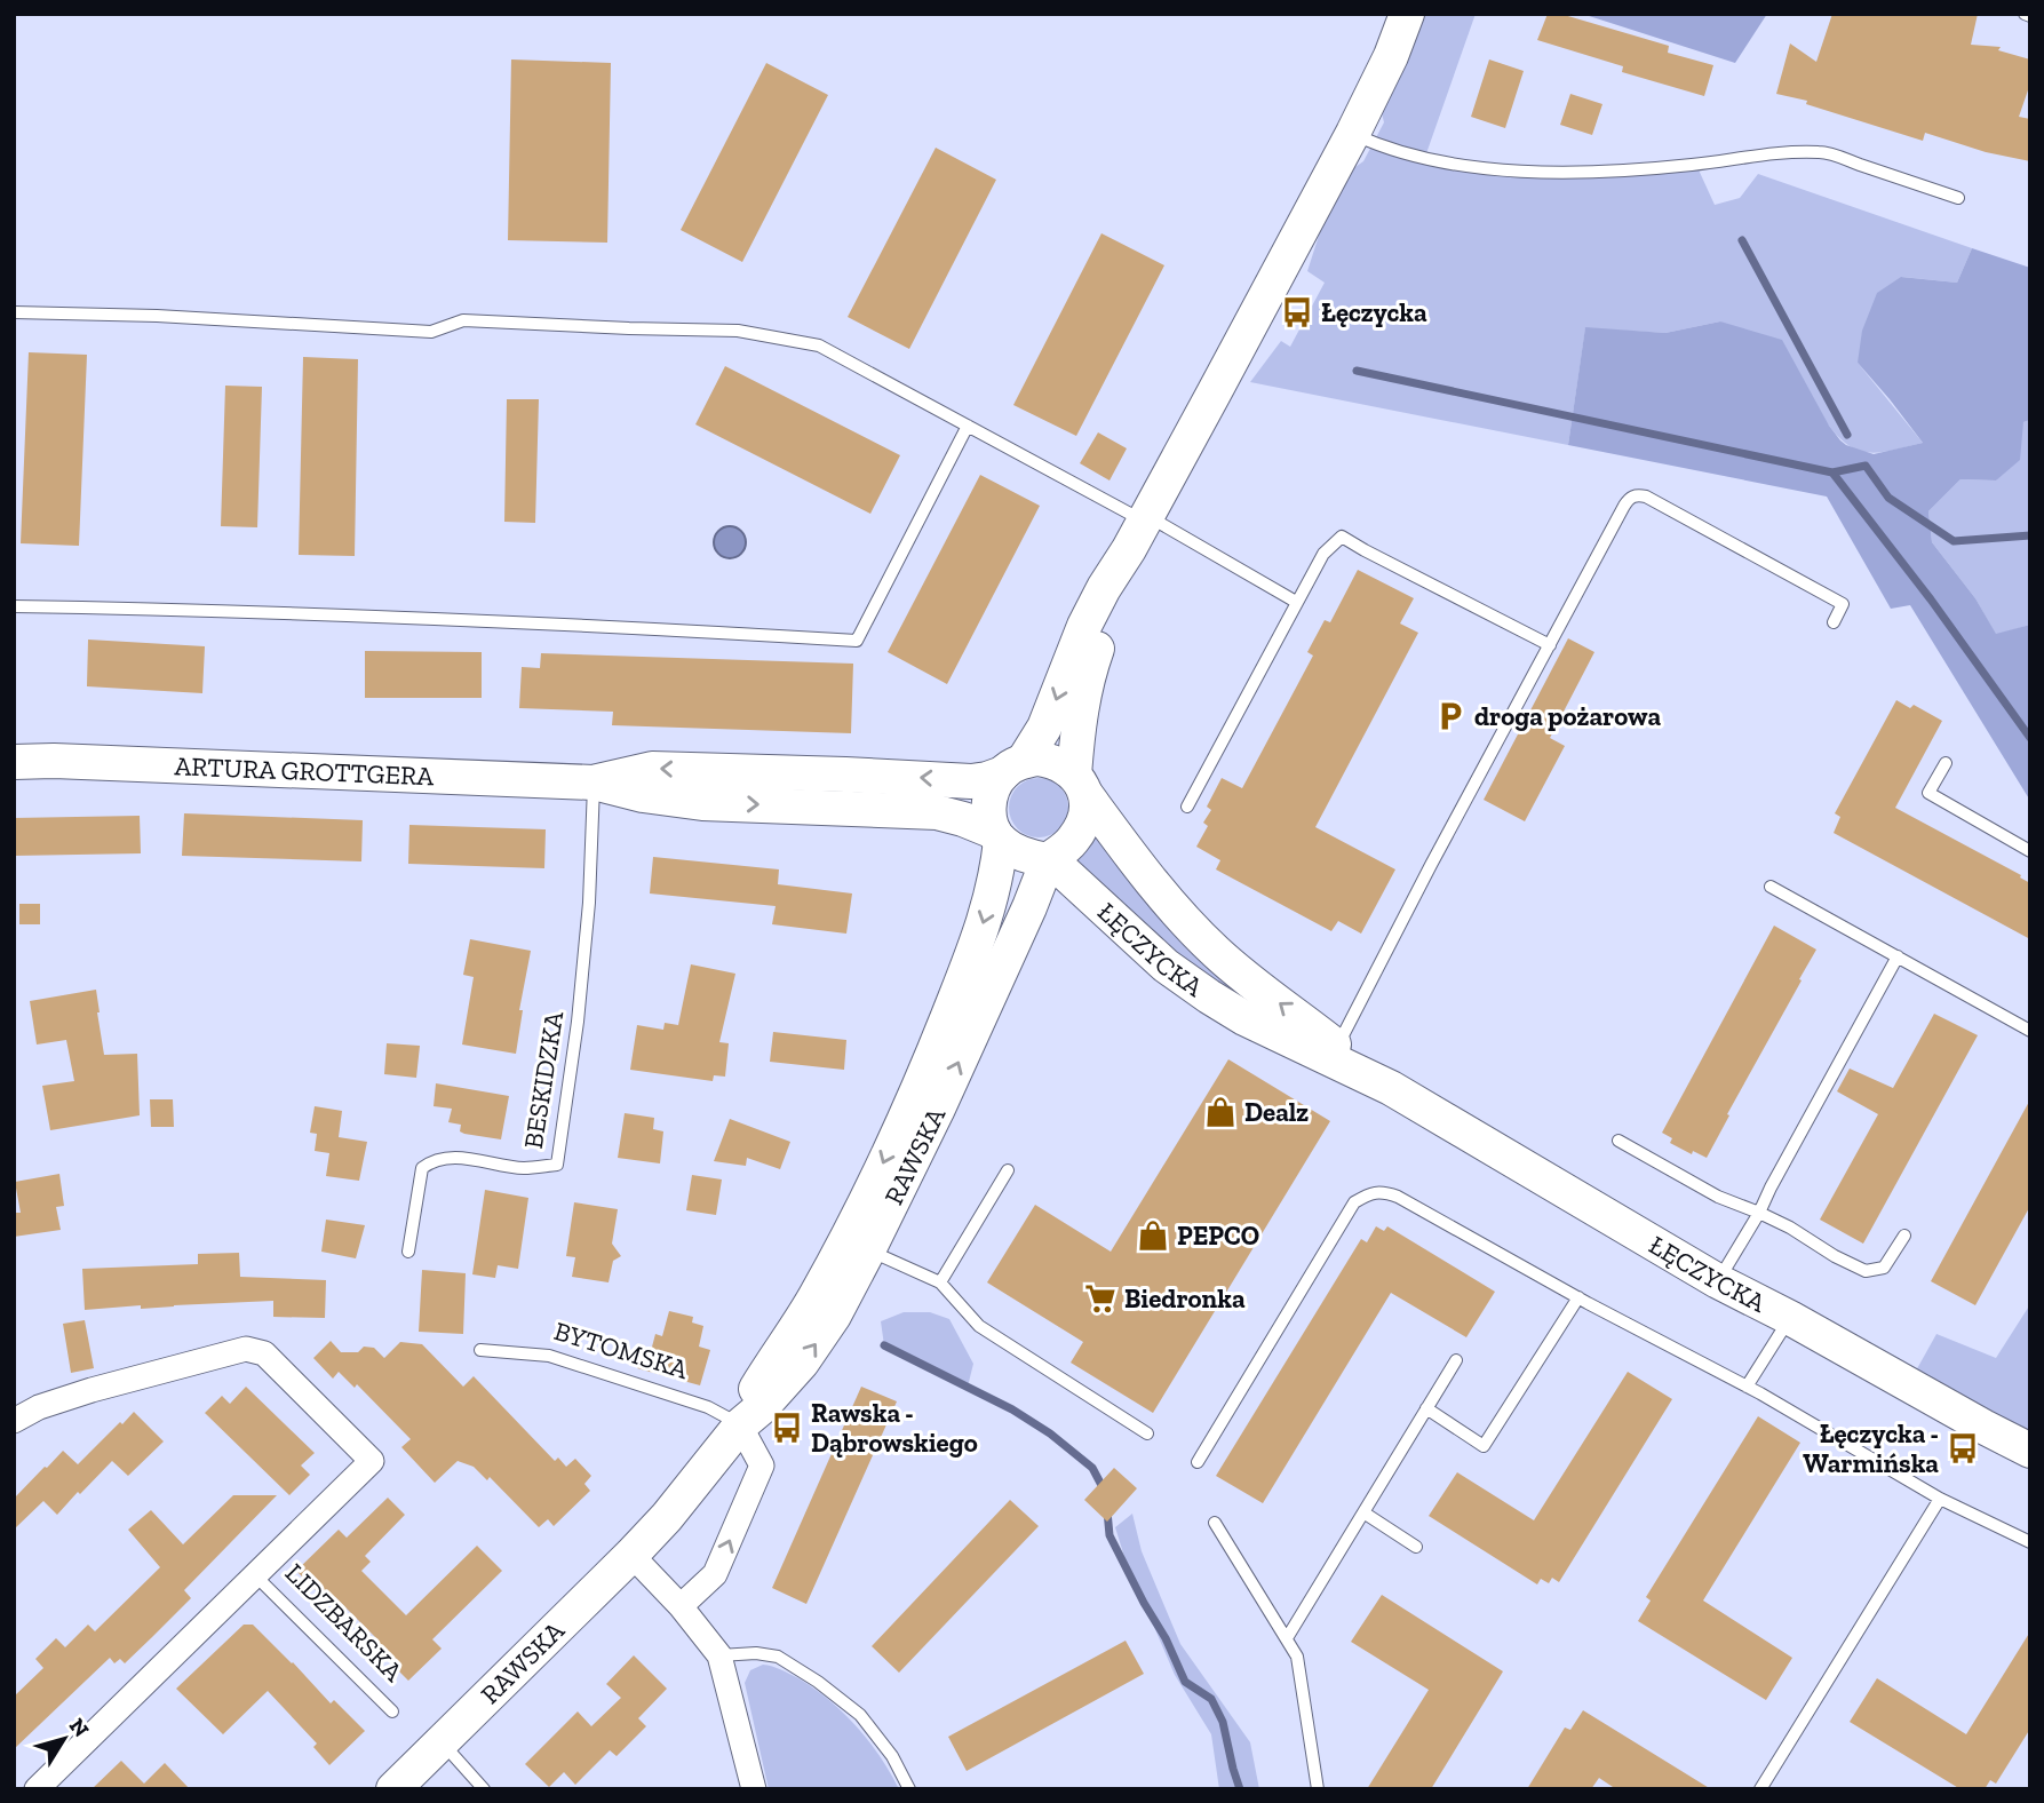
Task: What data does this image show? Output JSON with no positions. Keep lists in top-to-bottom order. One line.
{"streets":{"main road":["ARTURA GROTTGERA","ŁĘCZYCKA","RAWSKA"],"street":["LIDZBARSKA"],"lane":["BESKIDZKA","BYTOMSKA"]},"crossings":[["ARTURA GROTTGERA","ŁĘCZYCKA"],["ARTURA GROTTGERA","BESKIDZKA"],["ARTURA GROTTGERA","RAWSKA"],["ŁĘCZYCKA","RAWSKA"],["RAWSKA","BYTOMSKA"]],"places":{"bus stop":["Łęczycka","Rawska - Dąbrowskiego","Łęczycka - Warmińska"],"parking":["droga pożarowa"],"shop":["Dealz","PEPCO"],"supermarket":["Biedronka"]},"north":"top right"}
